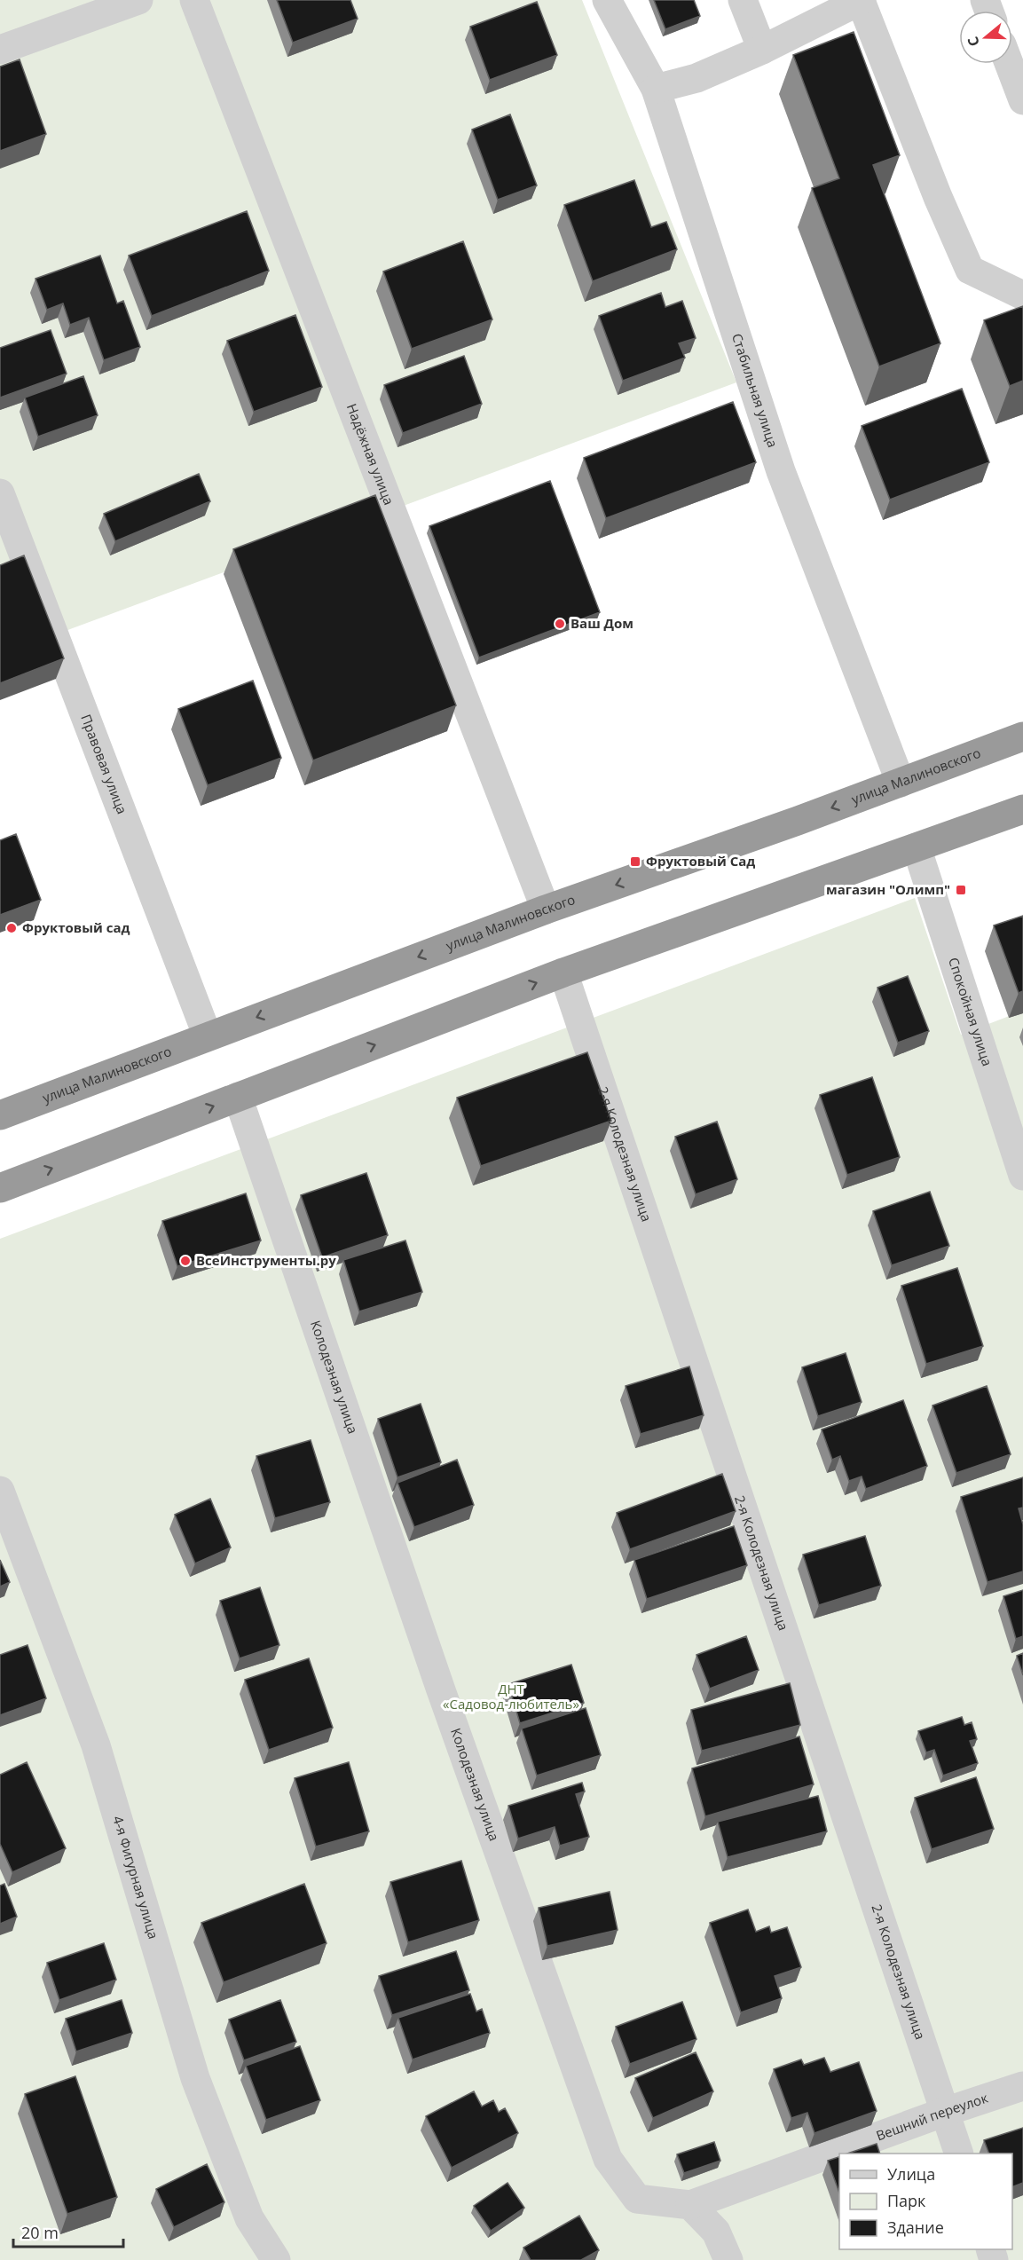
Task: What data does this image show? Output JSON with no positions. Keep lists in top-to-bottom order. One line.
{"streets":{"highway":["улица Малиновского"],"street":["Стабильная улица","Надёжная улица","Правовая улица","Спокойная улица","2-я Колодезная улица","Колодезная улица","4-я Фигурная улица","Вешний переулок"]},"crossings":[["Стабильная улица","улица Малиновского"],["Надёжная улица","улица Малиновского"],["Правовая улица","улица Малиновского"],["2-я Колодезная улица","Вешний переулок"],["Колодезная улица","Вешний переулок"]],"parks":["ДНТ «Садовод-любитель»"],"places":{"other":["Ваш Дом","Фруктовый сад","ВсеИнструменты.ру"],"transit":["Фруктовый Сад","магазин \"Олимп\""]},"legend":["Улица","Парк","Здание"],"scale_bar":"20 m","north":"left"}
